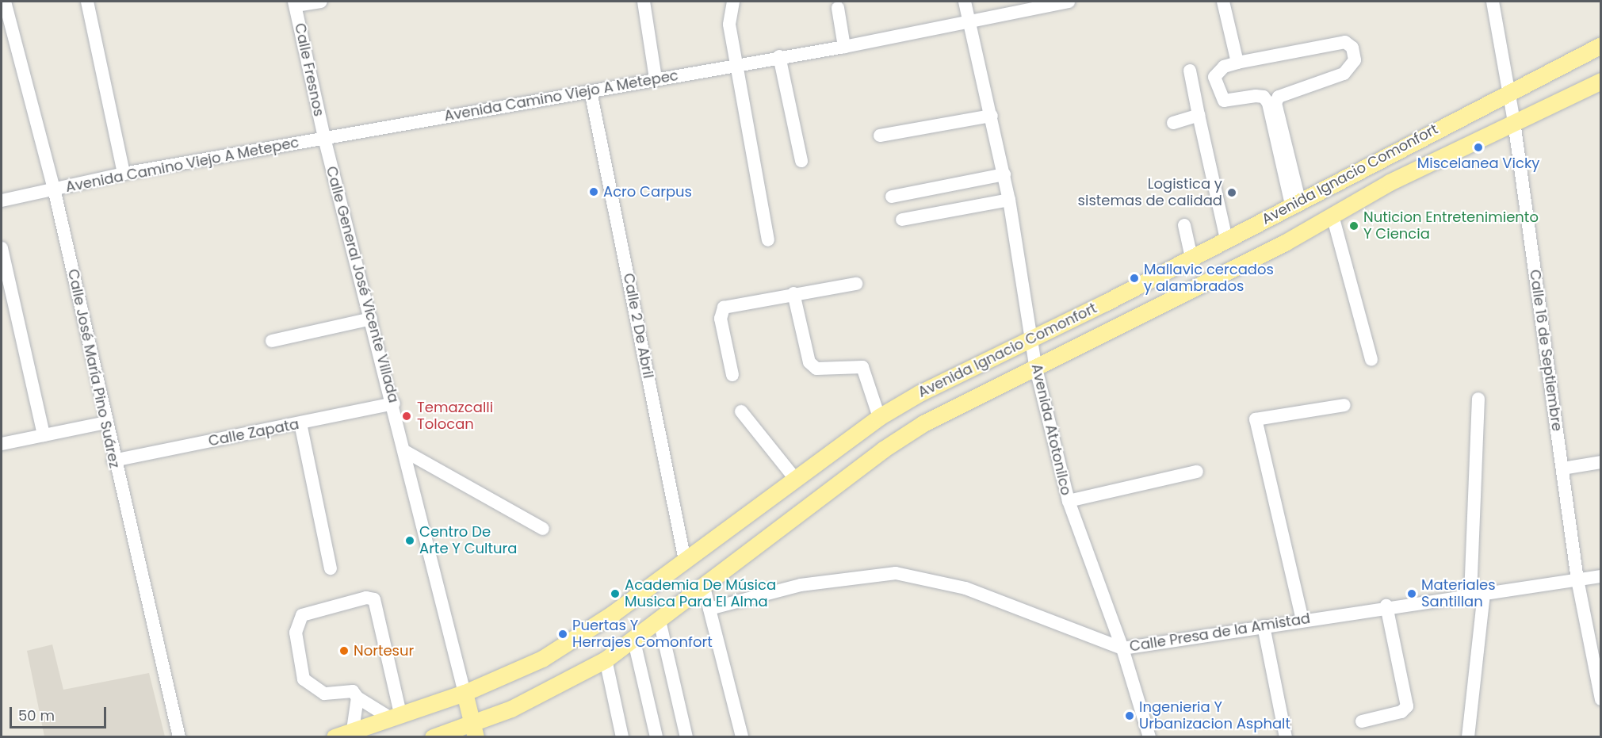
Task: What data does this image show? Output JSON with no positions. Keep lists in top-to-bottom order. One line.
{"streets":{"main road":["Avenida Ignacio Comonfort","Calle General José Vicente Villada"],"street":["Calle Fresnos","Avenida Camino Viejo A Metepec","Calle 2 De Abril","Calle 16 de Septiembre","Calle José María Pino Suárez","Avenida Atotonilco","Calle Zapata","Calle Presa de la Amistad"]},"crossings":[["Calle Fresnos","Avenida Camino Viejo A Metepec"],["Calle Fresnos","Calle General José Vicente Villada"],["Avenida Camino Viejo A Metepec","Calle General José Vicente Villada"],["Avenida Camino Viejo A Metepec","Calle 2 De Abril"],["Avenida Camino Viejo A Metepec","Calle José María Pino Suárez"],["Avenida Camino Viejo A Metepec","Avenida Atotonilco"],["Avenida Ignacio Comonfort","Calle General José Vicente Villada"],["Avenida Ignacio Comonfort","Calle 2 De Abril"],["Avenida Ignacio Comonfort","Calle 16 de Septiembre"],["Avenida Ignacio Comonfort","Avenida Atotonilco"],["Calle General José Vicente Villada","Calle Zapata"],["Calle 16 de Septiembre","Calle Presa de la Amistad"],["Calle José María Pino Suárez","Calle Zapata"],["Avenida Atotonilco","Calle Presa de la Amistad"]],"places":["Miscelanea Vicky","Acro Carpus","Logistica y sistemas de calidad","Nuticion Entretenimiento Y Ciencia","Mallavic cercados y alambrados","Temazcalli Tolocan","Centro De Arte Y Cultura","Academia De Música Musica Para El Alma","Materiales Santillan","Puertas Y Herrajes Comonfort","Nortesur","Ingenieria Y Urbanizacion Asphalt"],"scale_bar":"50 m"}
